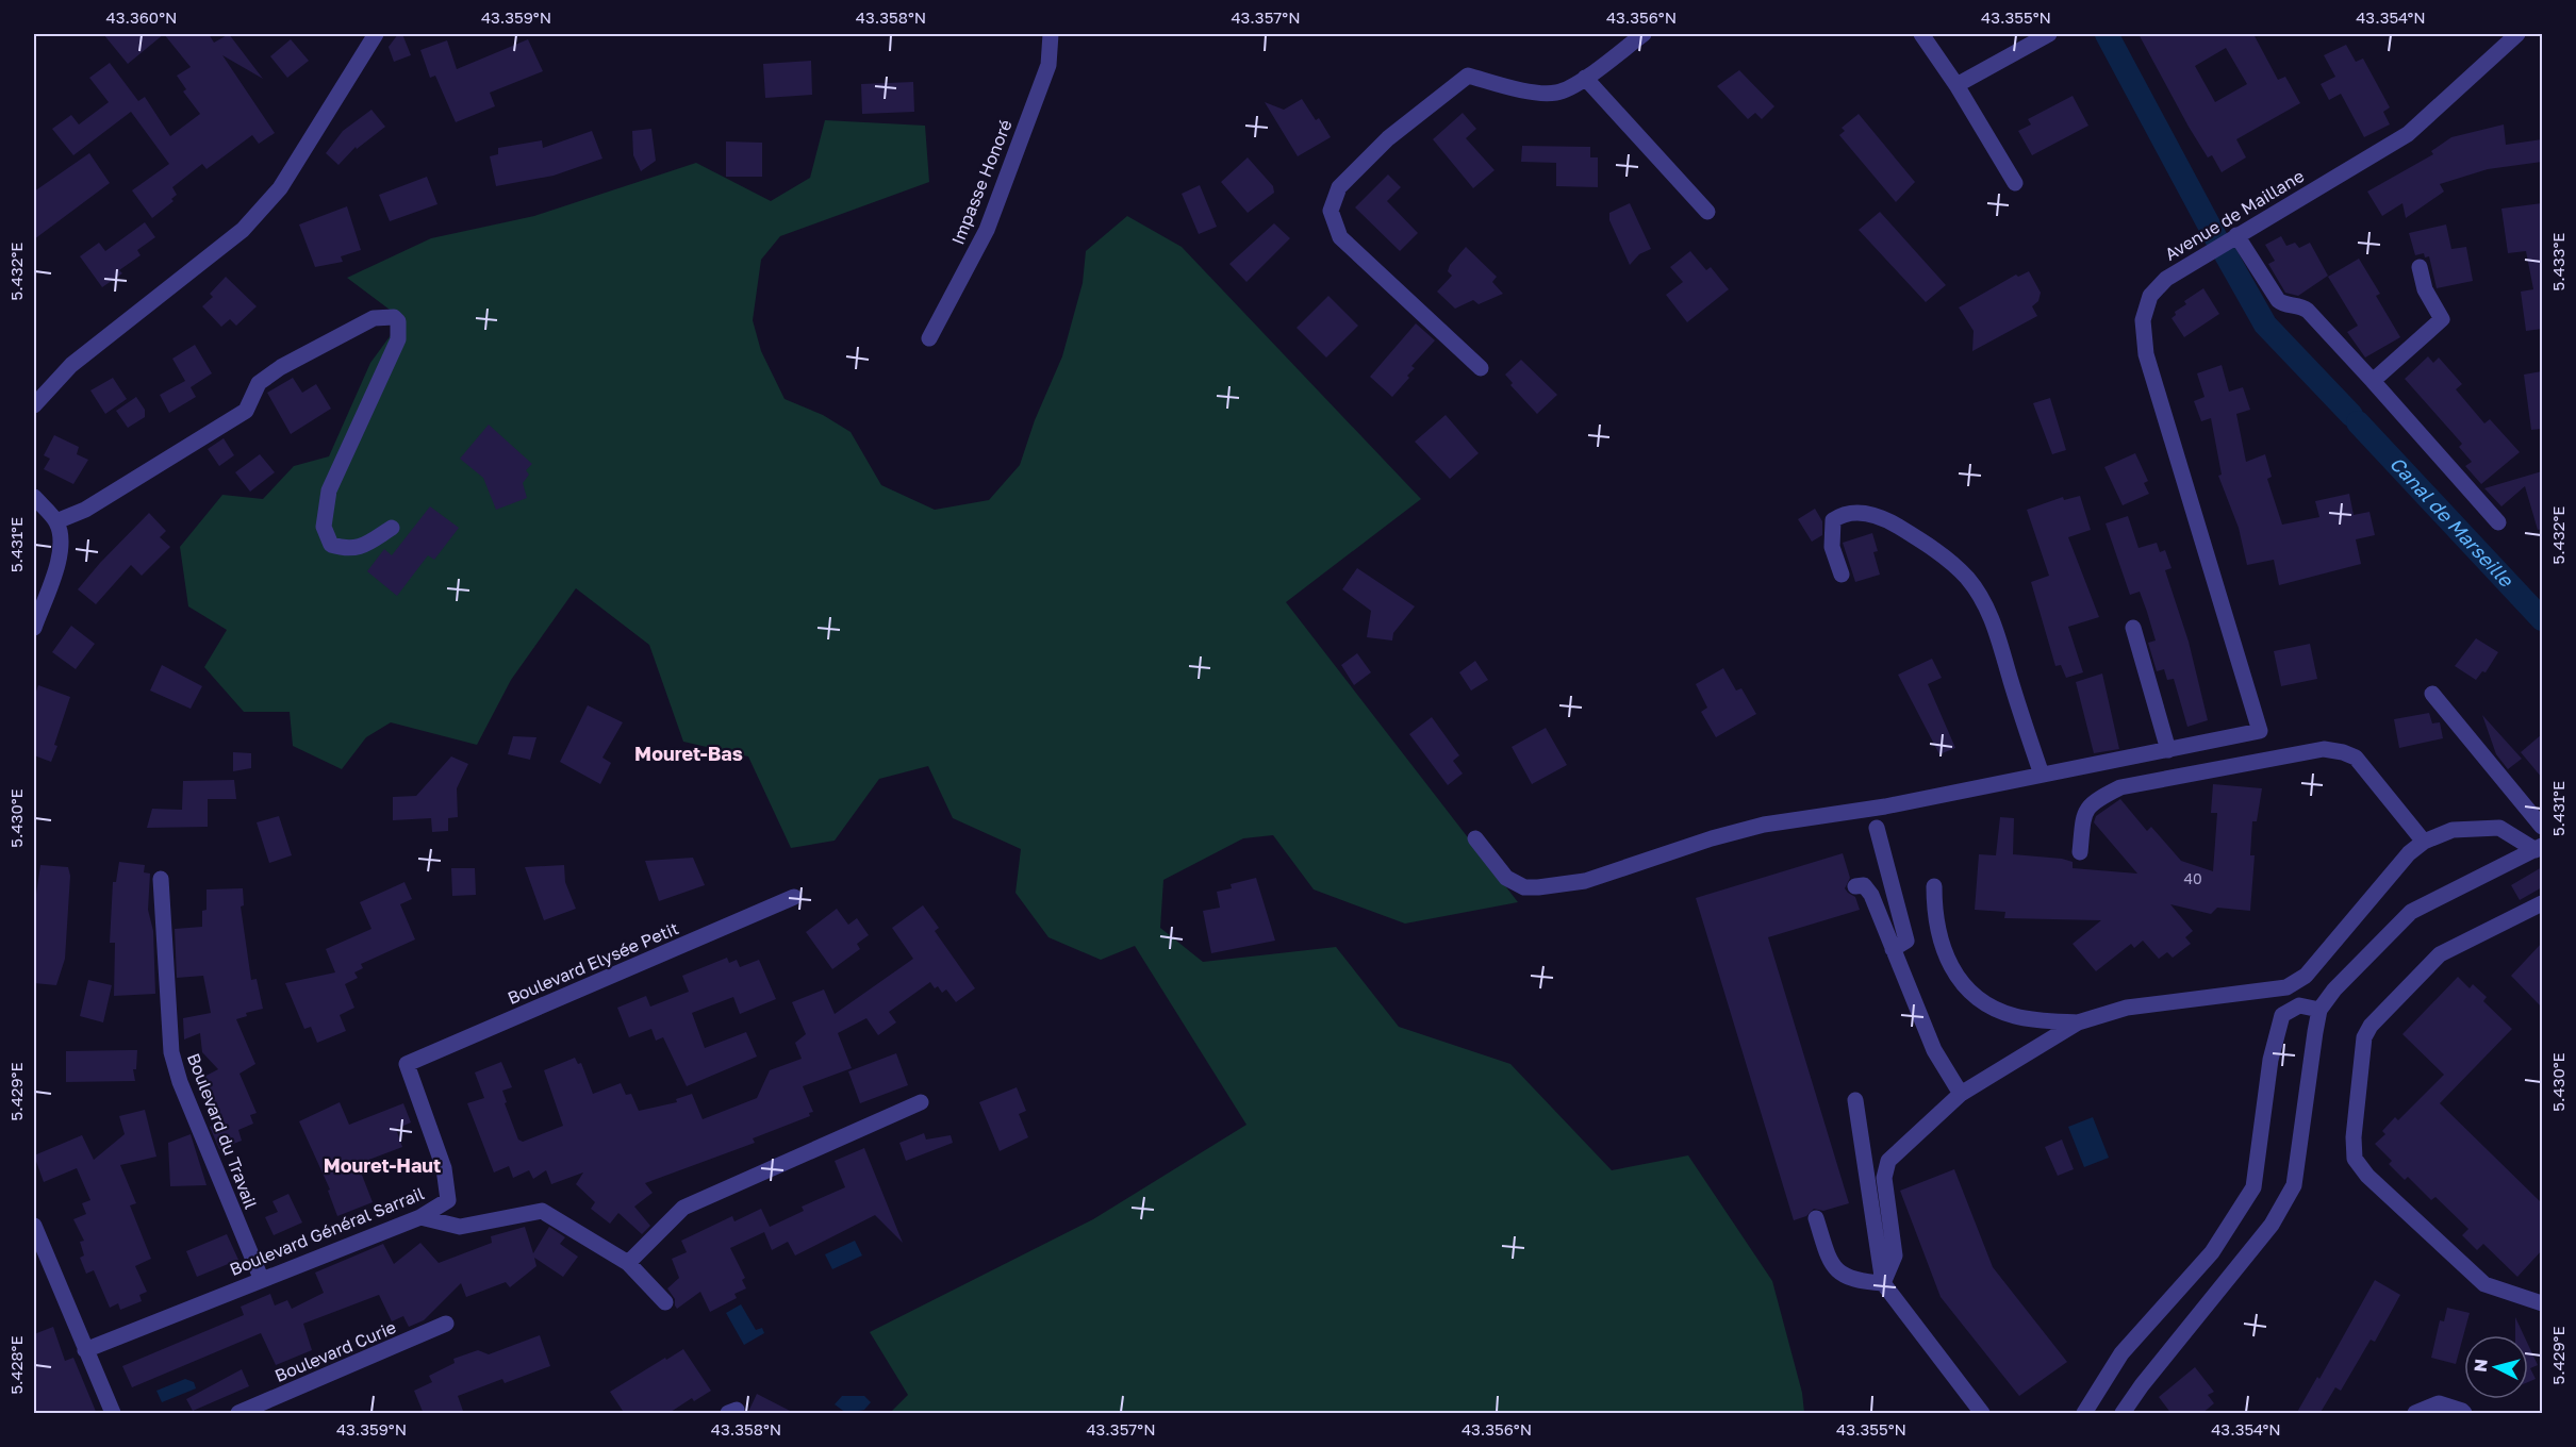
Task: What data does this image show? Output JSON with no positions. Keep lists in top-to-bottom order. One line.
{"streets":{"street":["Impasse Honoré","Avenue de Maillane","Boulevard Elysée Petit","Boulevard du Travail","Boulevard Général Sarrail","Boulevard Curie"]},"crossings":[["Boulevard Elysée Petit","Boulevard Général Sarrail"],["Boulevard du Travail","Boulevard Général Sarrail"]],"districts":["Mouret-Bas","Mouret-Haut"],"water":["Canal de Marseille"],"house_numbers":["40"],"north":"left","coordinates":["43.360°N","43.359°N","43.358°N","43.357°N","43.356°N","43.355°N","43.354°N","5.433°E","5.432°E","5.431°E","5.430°E","5.429°E","5.428°E"]}
